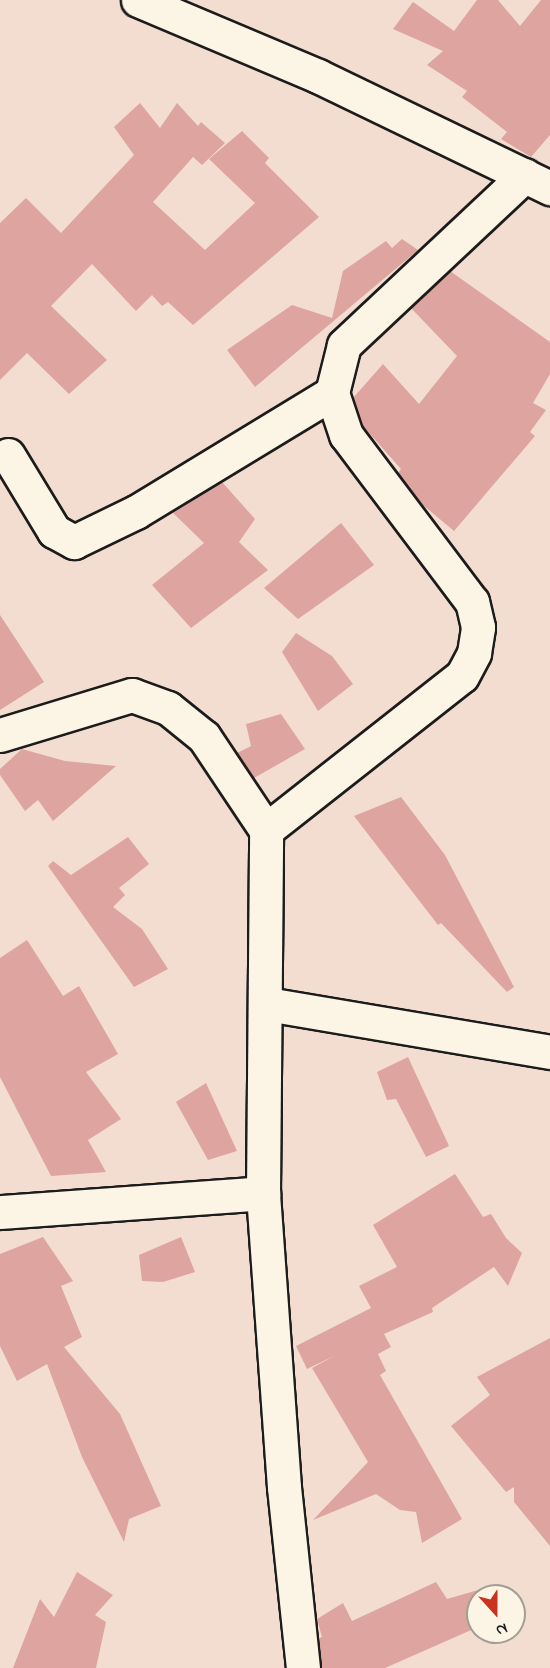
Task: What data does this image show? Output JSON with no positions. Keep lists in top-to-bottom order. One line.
{"north":"bottom"}
